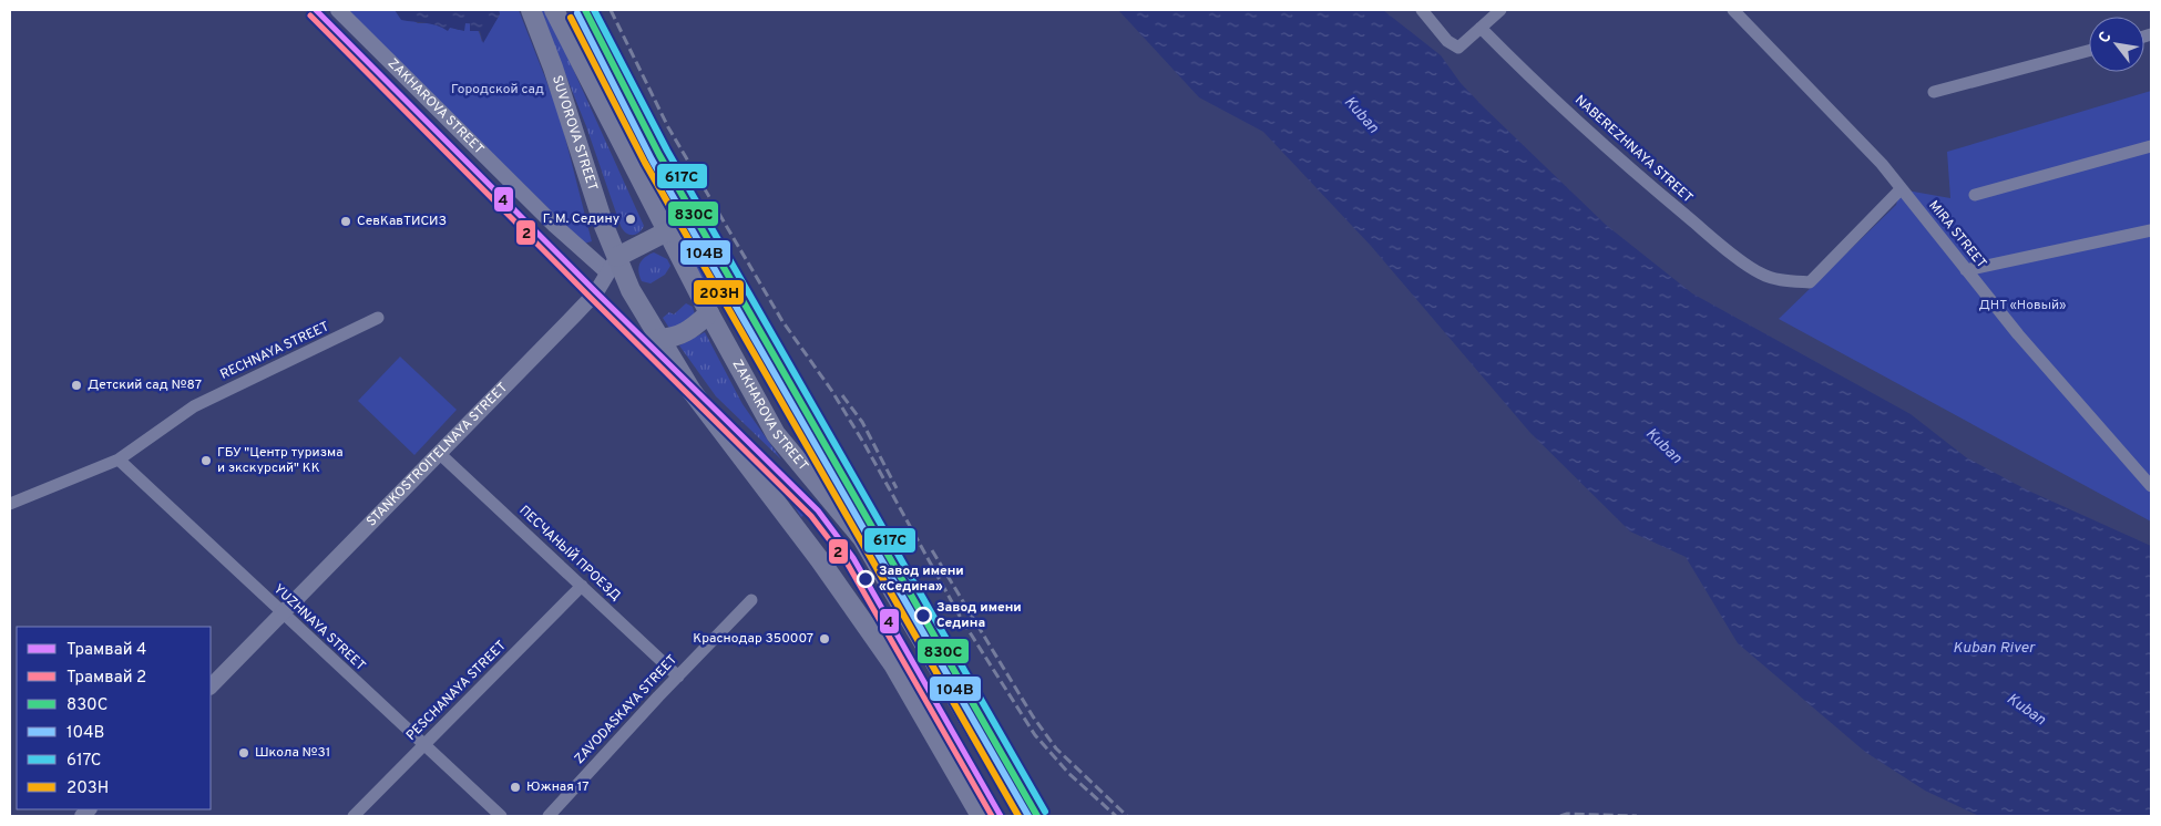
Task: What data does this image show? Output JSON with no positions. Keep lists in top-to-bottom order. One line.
{"streets":{"main road":["ZAKHAROVA STREET","SUVOROVA STREET"],"street":["NABEREZHNAYA STREET","MIRA STREET","RECHNAYA STREET","STANKOSTROITELNAYA STREET","ПЕСЧАНЫЙ ПРОЕЗД","YUZHNAYA STREET","PESCHANAYA STREET","ZAVODASKAYA STREET"]},"crossings":[["ZAKHAROVA STREET","SUVOROVA STREET"],["ZAKHAROVA STREET","STANKOSTROITELNAYA STREET"],["SUVOROVA STREET","STANKOSTROITELNAYA STREET"],["NABEREZHNAYA STREET","MIRA STREET"],["RECHNAYA STREET","YUZHNAYA STREET"],["STANKOSTROITELNAYA STREET","ПЕСЧАНЫЙ ПРОЕЗД"],["STANKOSTROITELNAYA STREET","YUZHNAYA STREET"],["ПЕСЧАНЫЙ ПРОЕЗД","PESCHANAYA STREET"],["ПЕСЧАНЫЙ ПРОЕЗД","ZAVODASKAYA STREET"],["YUZHNAYA STREET","PESCHANAYA STREET"]],"water":["Kuban","Kuban River"],"parks":["Городской сад","ДНТ «Новый»"],"places":["Г. М. Седину","СевКавТИСИЗ","Детский сад №87","ГБУ \"Центр туризма и экскурсий\" КК","Завод имени «Седина»","Завод имени Седина","Краснодар 350007","Школа №31","Южная 17"],"lines":["tram line 4","transit line 830С","transit line 617C","transit line 104В","tram line 2","transit line 203Н"],"legend":["Трамвай 4","Трамвай 2","830С","104В","617C","203Н"],"north":"top left"}
